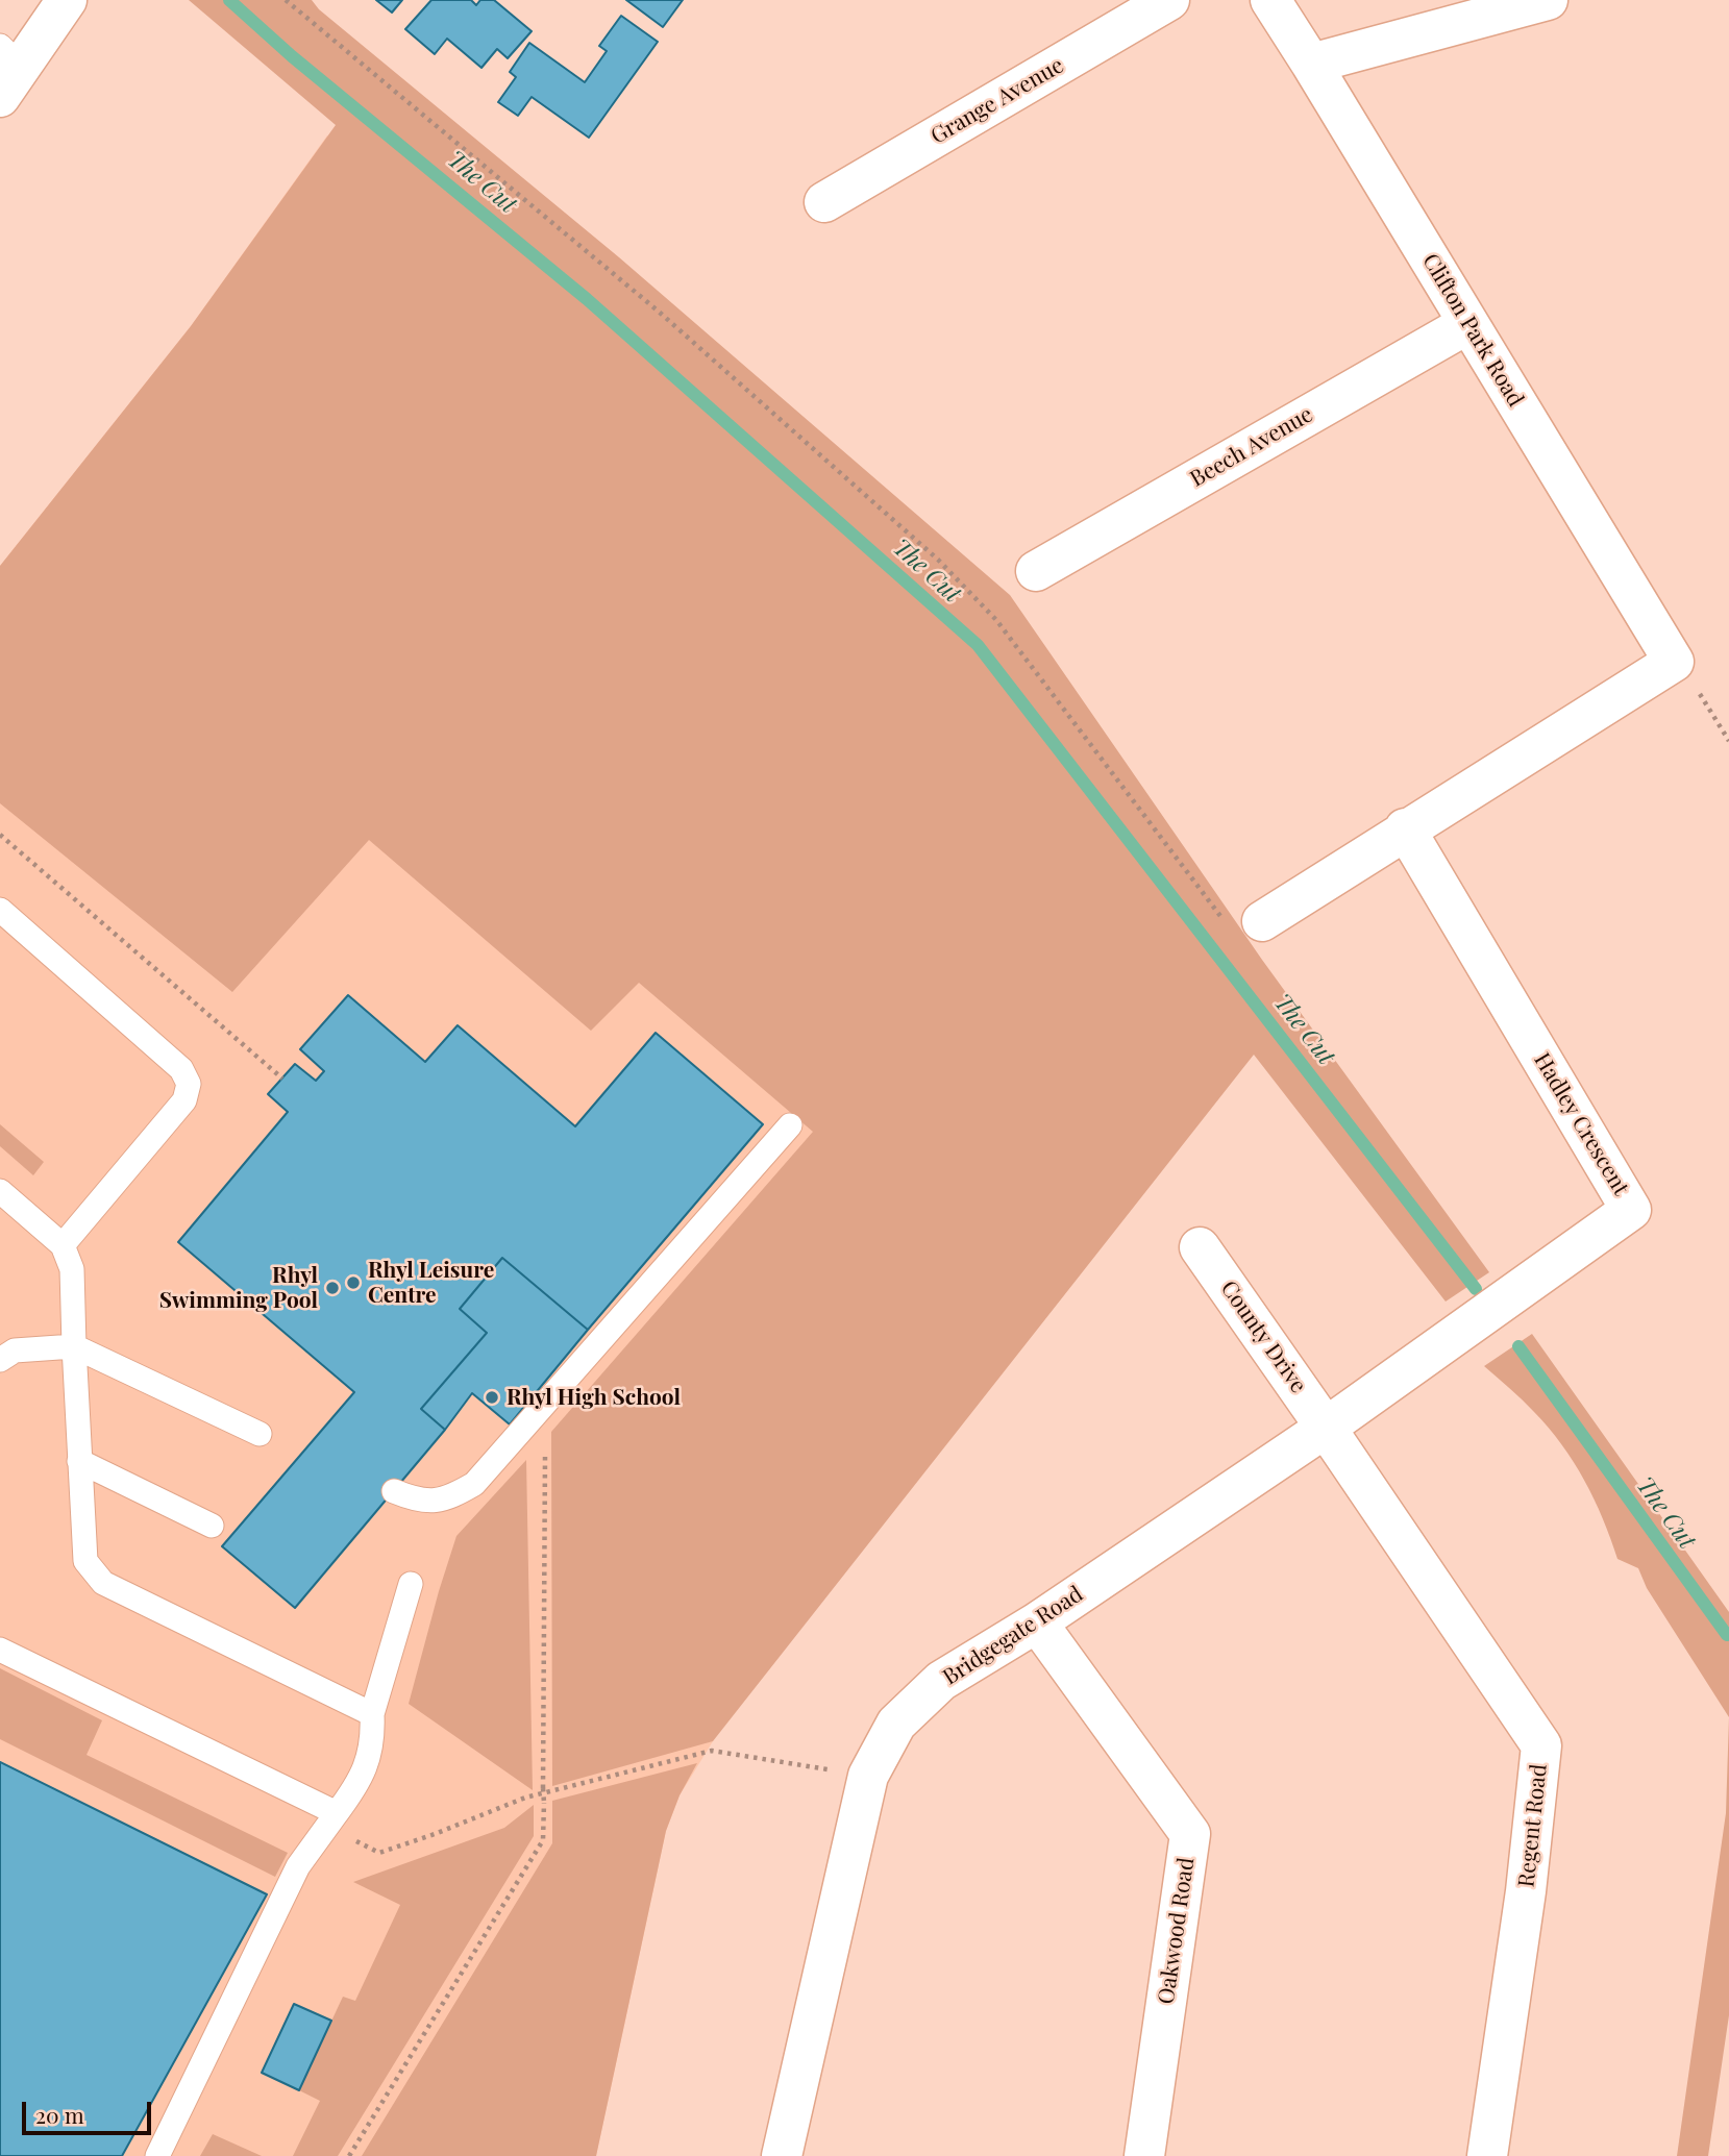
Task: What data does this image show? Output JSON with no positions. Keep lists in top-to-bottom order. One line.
{"streets":{"street":["Grange Avenue","Clifton Park Road","Beech Avenue","Hadley Crescent","County Drive","Bridgegate Road","Regent Road","Oakwood Road"]},"crossings":[["Clifton Park Road","Beech Avenue"],["Hadley Crescent","County Drive"],["Hadley Crescent","Bridgegate Road"],["Hadley Crescent","Regent Road"],["County Drive","Bridgegate Road"],["County Drive","Regent Road"],["Bridgegate Road","Regent Road"],["Bridgegate Road","Oakwood Road"]],"water":["The Cut"],"places":["Rhyl Leisure Centre","Rhyl Swimming Pool","Rhyl High School"],"scale_bar":"20 m"}
